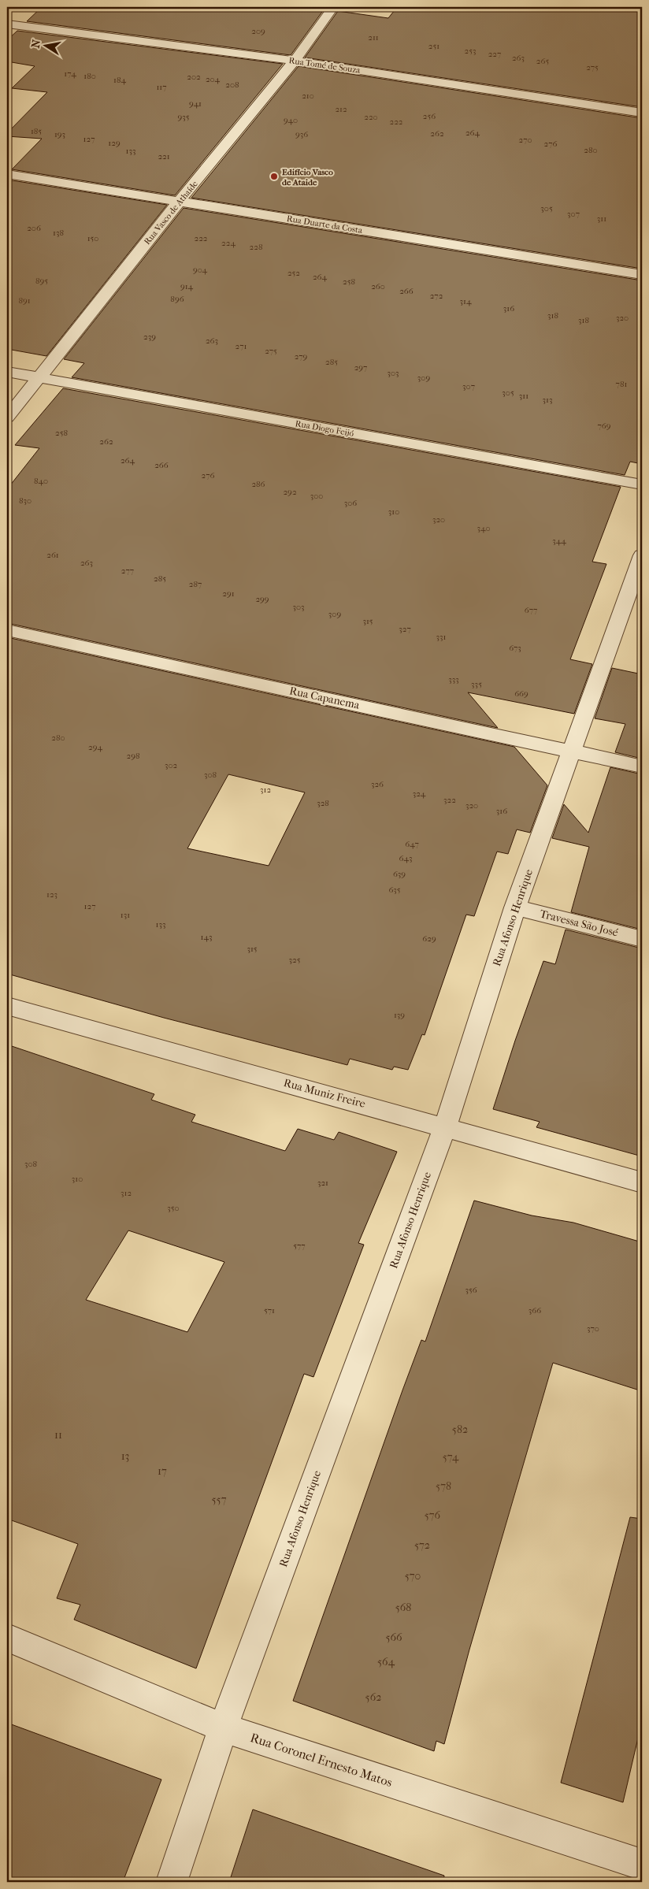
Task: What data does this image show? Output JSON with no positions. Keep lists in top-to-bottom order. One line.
{"streets":{"street":["Rua Tomé de Souza","Rua Vasco de Athaíde","Rua Duarte da Costa","Rua Diogo Feijó","Rua Capanema","Rua Afonso Henrique","Travessa São José","Rua Muniz Freire","Rua Coronel Ernesto Matos"]},"crossings":[["Rua Tomé de Souza","Rua Vasco de Athaíde"],["Rua Vasco de Athaíde","Rua Duarte da Costa"],["Rua Vasco de Athaíde","Rua Diogo Feijó"],["Rua Capanema","Rua Afonso Henrique"],["Rua Afonso Henrique","Travessa São José"],["Rua Afonso Henrique","Rua Muniz Freire"],["Rua Afonso Henrique","Rua Coronel Ernesto Matos"]],"places":["Edifício Vasco de Ataide"],"house_numbers":["209","211","251","253","227","263","265","275","174","180","202","204","184","208","117","210","941","212","256","935","220","940","222","185","264","262","193","936","127","270","129","276","280","133","221","305","307","311","206","138","150","222","224","228","904","252","264","895","258","914","260","266","272","896","891","314","316","318","320","318","239","263","271","275","279","285","297","303","309","781","307","305","311","313","769","258","262","264","266","276","840","286","292","300","830","306","310","320","340","344","261","263","277","285","287","291","299","303","677","309","315","327","331","673","333","335","669","280","294","298","302","308","326","312","324","322","328","320","316","647","643","639","635","123","127","131","133","143","629","315","325","139","308","310","321","312","350","577","356","571","366","370","582","11","13","574","17","578","557","576","572","570","568","566","564","562"],"north":"left"}
